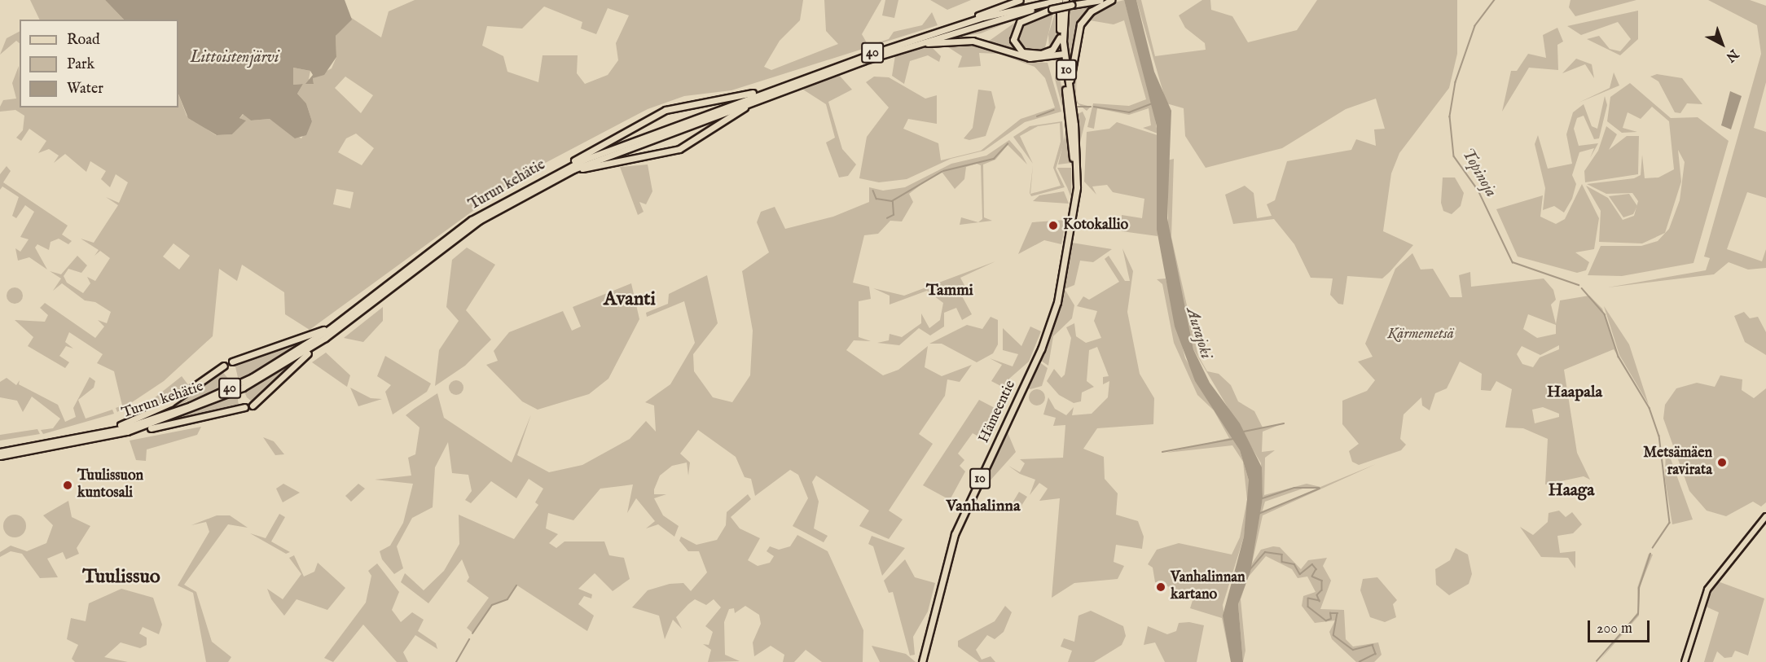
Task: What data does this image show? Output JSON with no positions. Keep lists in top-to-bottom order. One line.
{"streets":{"highway":["40","10","Turun kehätie","Hämeentie"]},"crossings":[["40","Turun kehätie"],["Turun kehätie","Hämeentie"]],"districts":["Tammi","Avanti","Haapala","Haaga","Vanhalinna","Tuulissuo"],"water":["Littoistenjärvi","Topinoja","Aurajoki"],"parks":["Kärmemetsä"],"places":["Kotokallio","Metsämäen ravirata","Tuulissuon kuntosali","Vanhalinnan kartano"],"legend":["Road","Park","Water"],"scale_bar":"200 m","north":"bottom right"}
